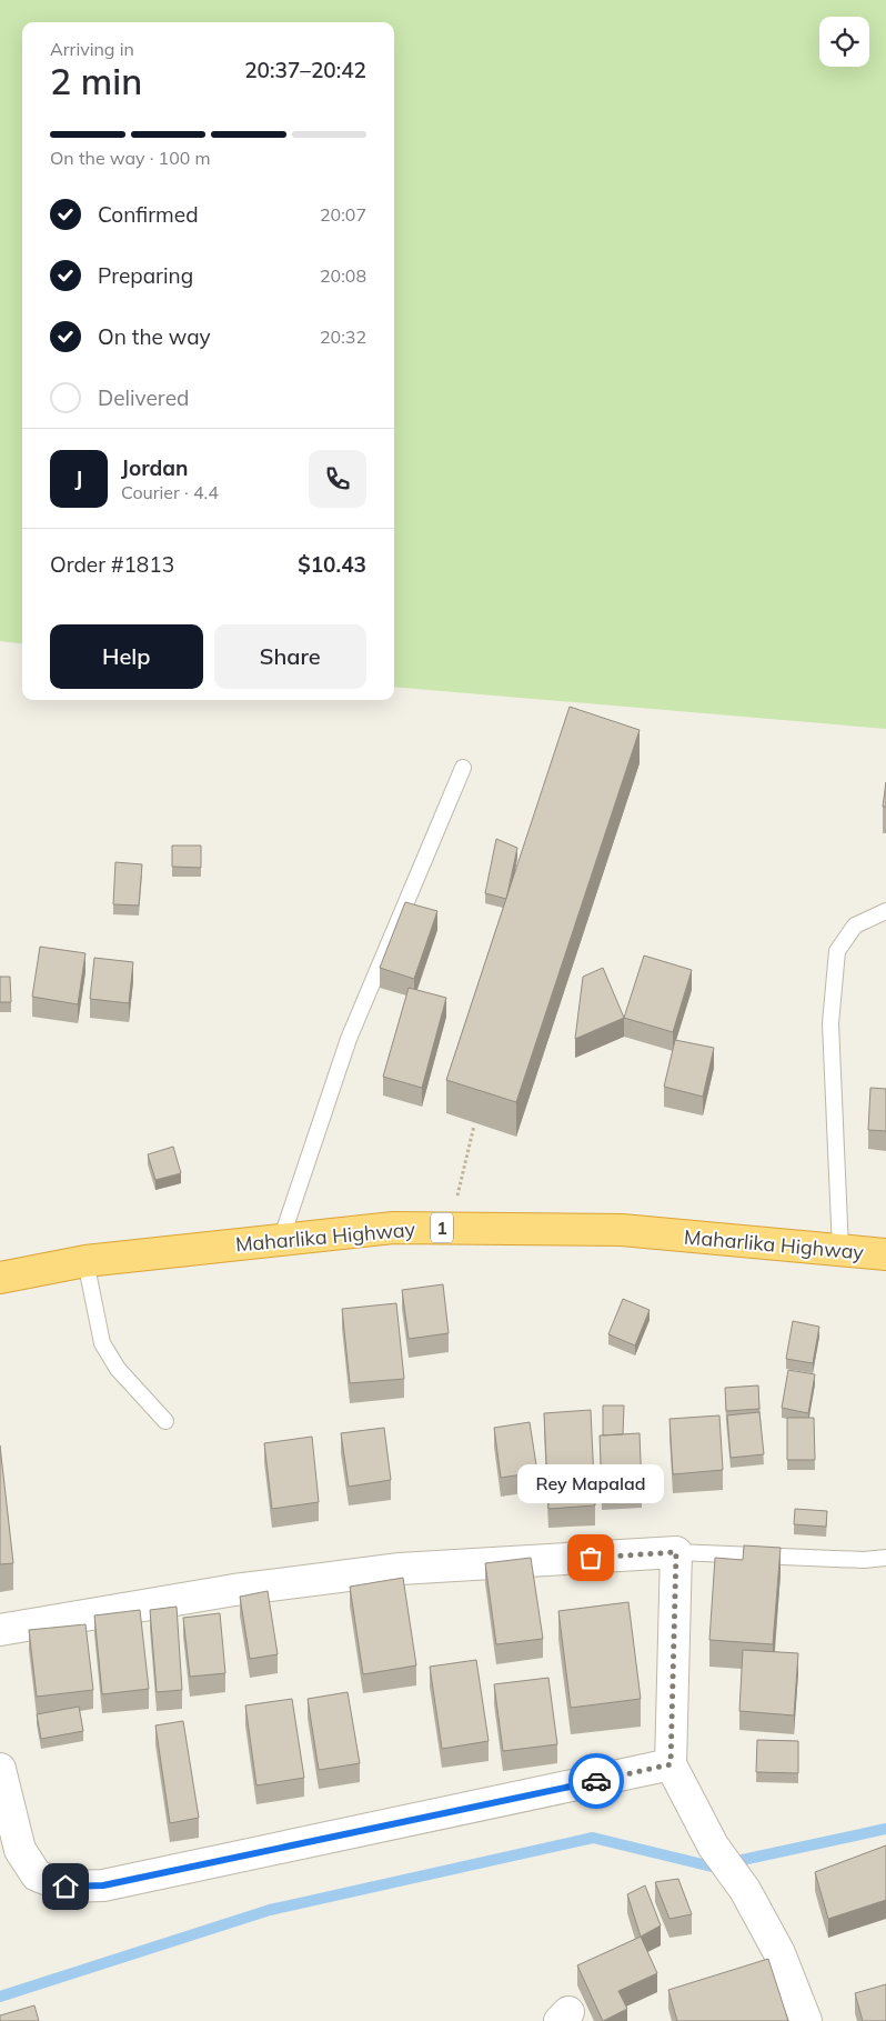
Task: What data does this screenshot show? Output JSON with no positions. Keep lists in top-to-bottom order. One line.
{"streets":{"highway":["1","Maharlika Highway"]},"places":["Rey Mapalad"],"page":{"heading":["2 min","Arriving in","20:37–20:42"],"panel":["Jordan","Courier · 4.4","Order #1813","$10.43"],"bar":"On the way · 100 m","list":[["Confirmed","20:07"],["Preparing","20:08"],["On the way","20:32"],"Delivered"],"round":"J","buttons":["Help","Share"],"bubble":"Rey Mapalad"}}
